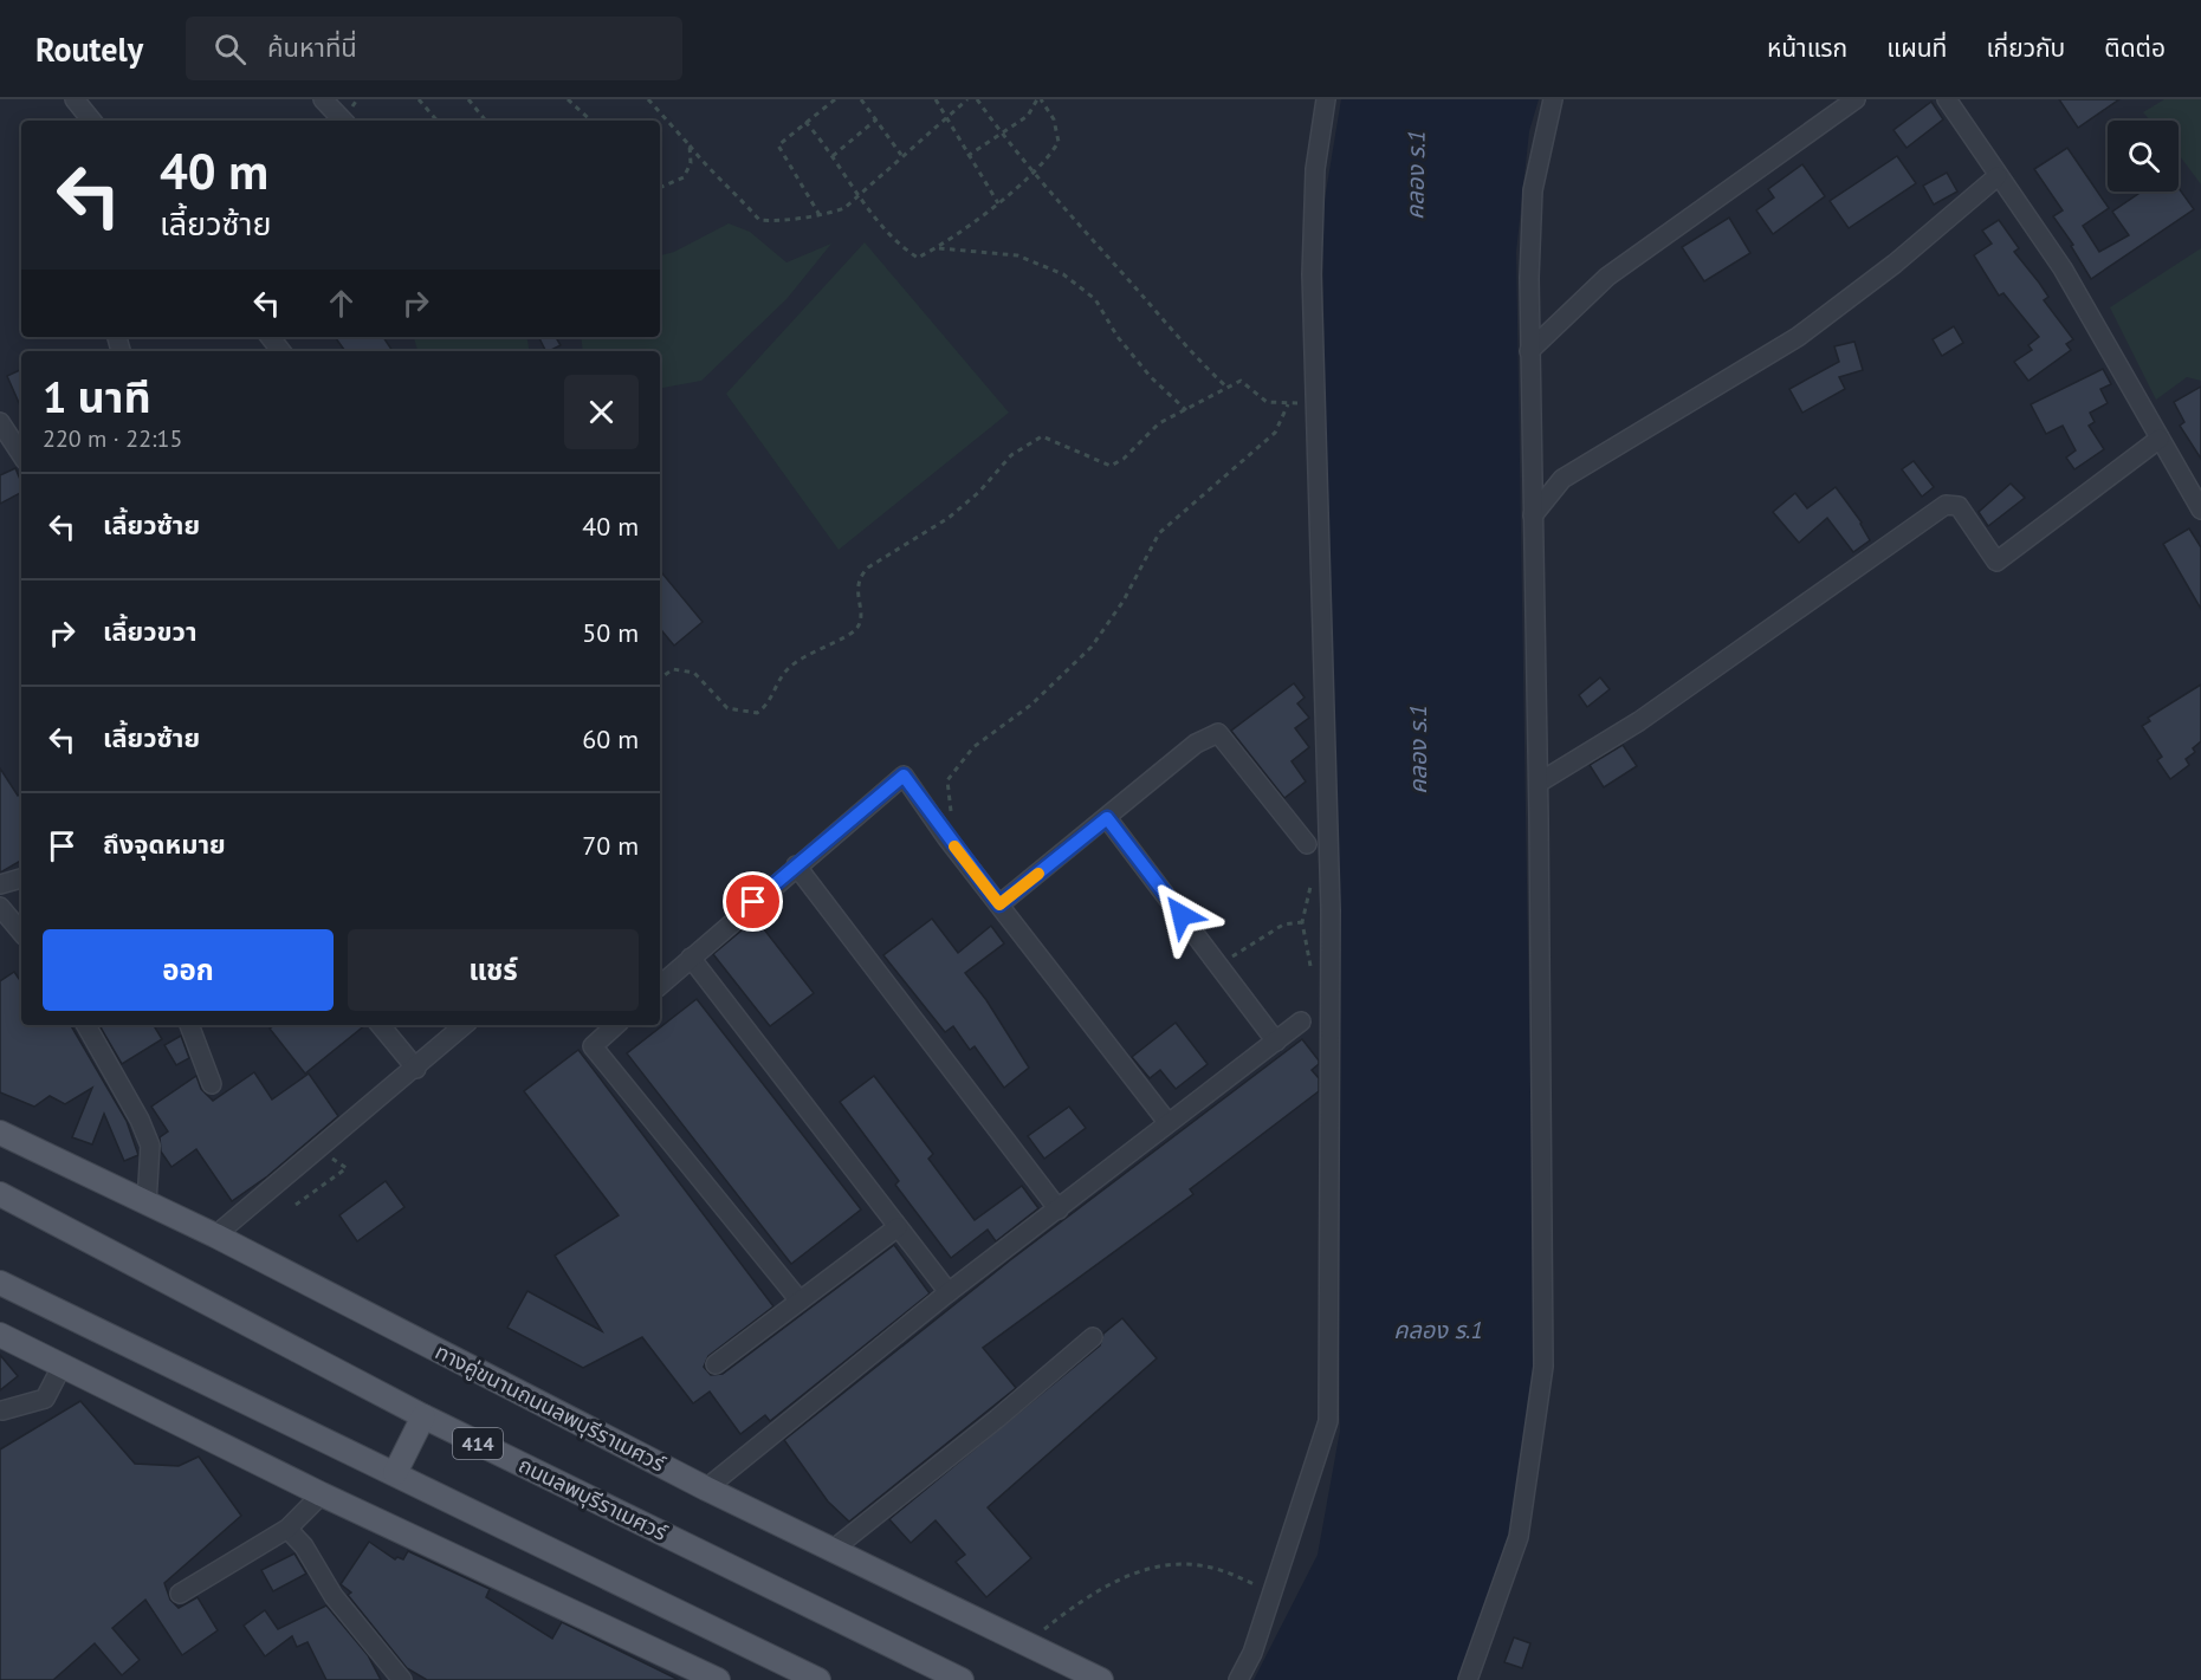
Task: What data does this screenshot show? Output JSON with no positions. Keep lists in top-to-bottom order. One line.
{"streets":{"main road":["ทางคู่ขนานถนนลพบุรีราเมศวร์","414","ถนนลพบุรีราเมศวร์"]},"water":["คลอง ร.1"],"page":{"header":"Routely","search":"ค้นหาที่นี่","nav":["หน้าแรก","แผนที่","เกี่ยวกับ","ติดต่อ"],"turn":["40 m","เลี้ยวซ้าย"],"heading":["1 นาที","220 m · 22:15"],"list":[{"name":"เลี้ยวซ้าย","value":"40 m"},{"name":"เลี้ยวขวา","value":"50 m"},{"name":"เลี้ยวซ้าย","value":"60 m"},{"name":"ถึงจุดหมาย","value":"70 m"}],"buttons":["ออก","แชร์"]}}
